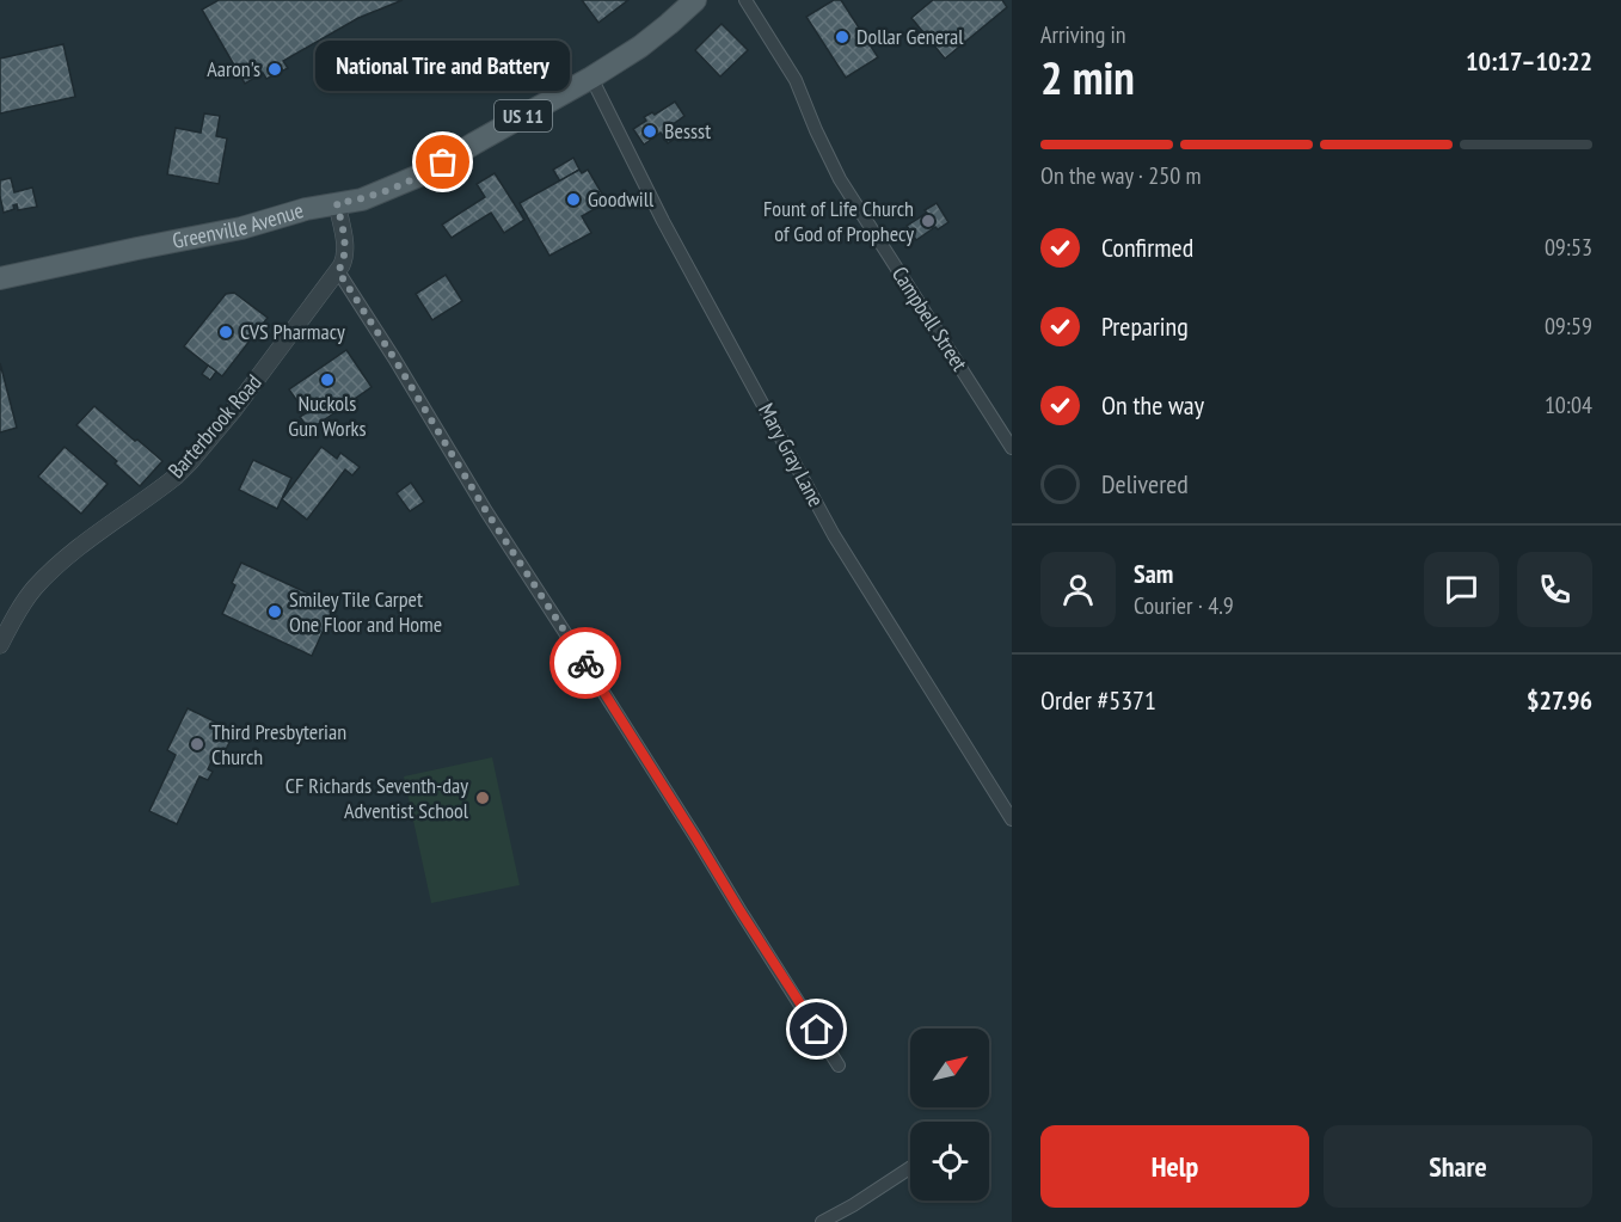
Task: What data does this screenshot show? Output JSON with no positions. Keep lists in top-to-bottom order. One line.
{"streets":{"main road":["US 11","Greenville Avenue"],"street":["Campbell Street","Barterbrook Road","Mary Gray Lane"]},"crossings":[["Greenville Avenue","Barterbrook Road"],["Greenville Avenue","Mary Gray Lane"]],"places":["Dollar General","Aaron's","Bessst","National Tire and Battery","Goodwill","Fount of Life Church of God of Prophecy","CVS Pharmacy","Nuckols Gun Works","Smiley Tile Carpet One Floor and Home","Third Presbyterian Church","CF Richards Seventh-day Adventist School"],"north":"top right","page":{"heading":["2 min","Arriving in","10:17–10:22"],"panel":["Sam","Courier · 4.9","Order #5371","$27.96"],"bubble":"National Tire and Battery","bar":"On the way · 250 m","list":[["Confirmed","09:53"],["Preparing","09:59"],["On the way","10:04"],"Delivered"],"buttons":["Help","Share"]}}
